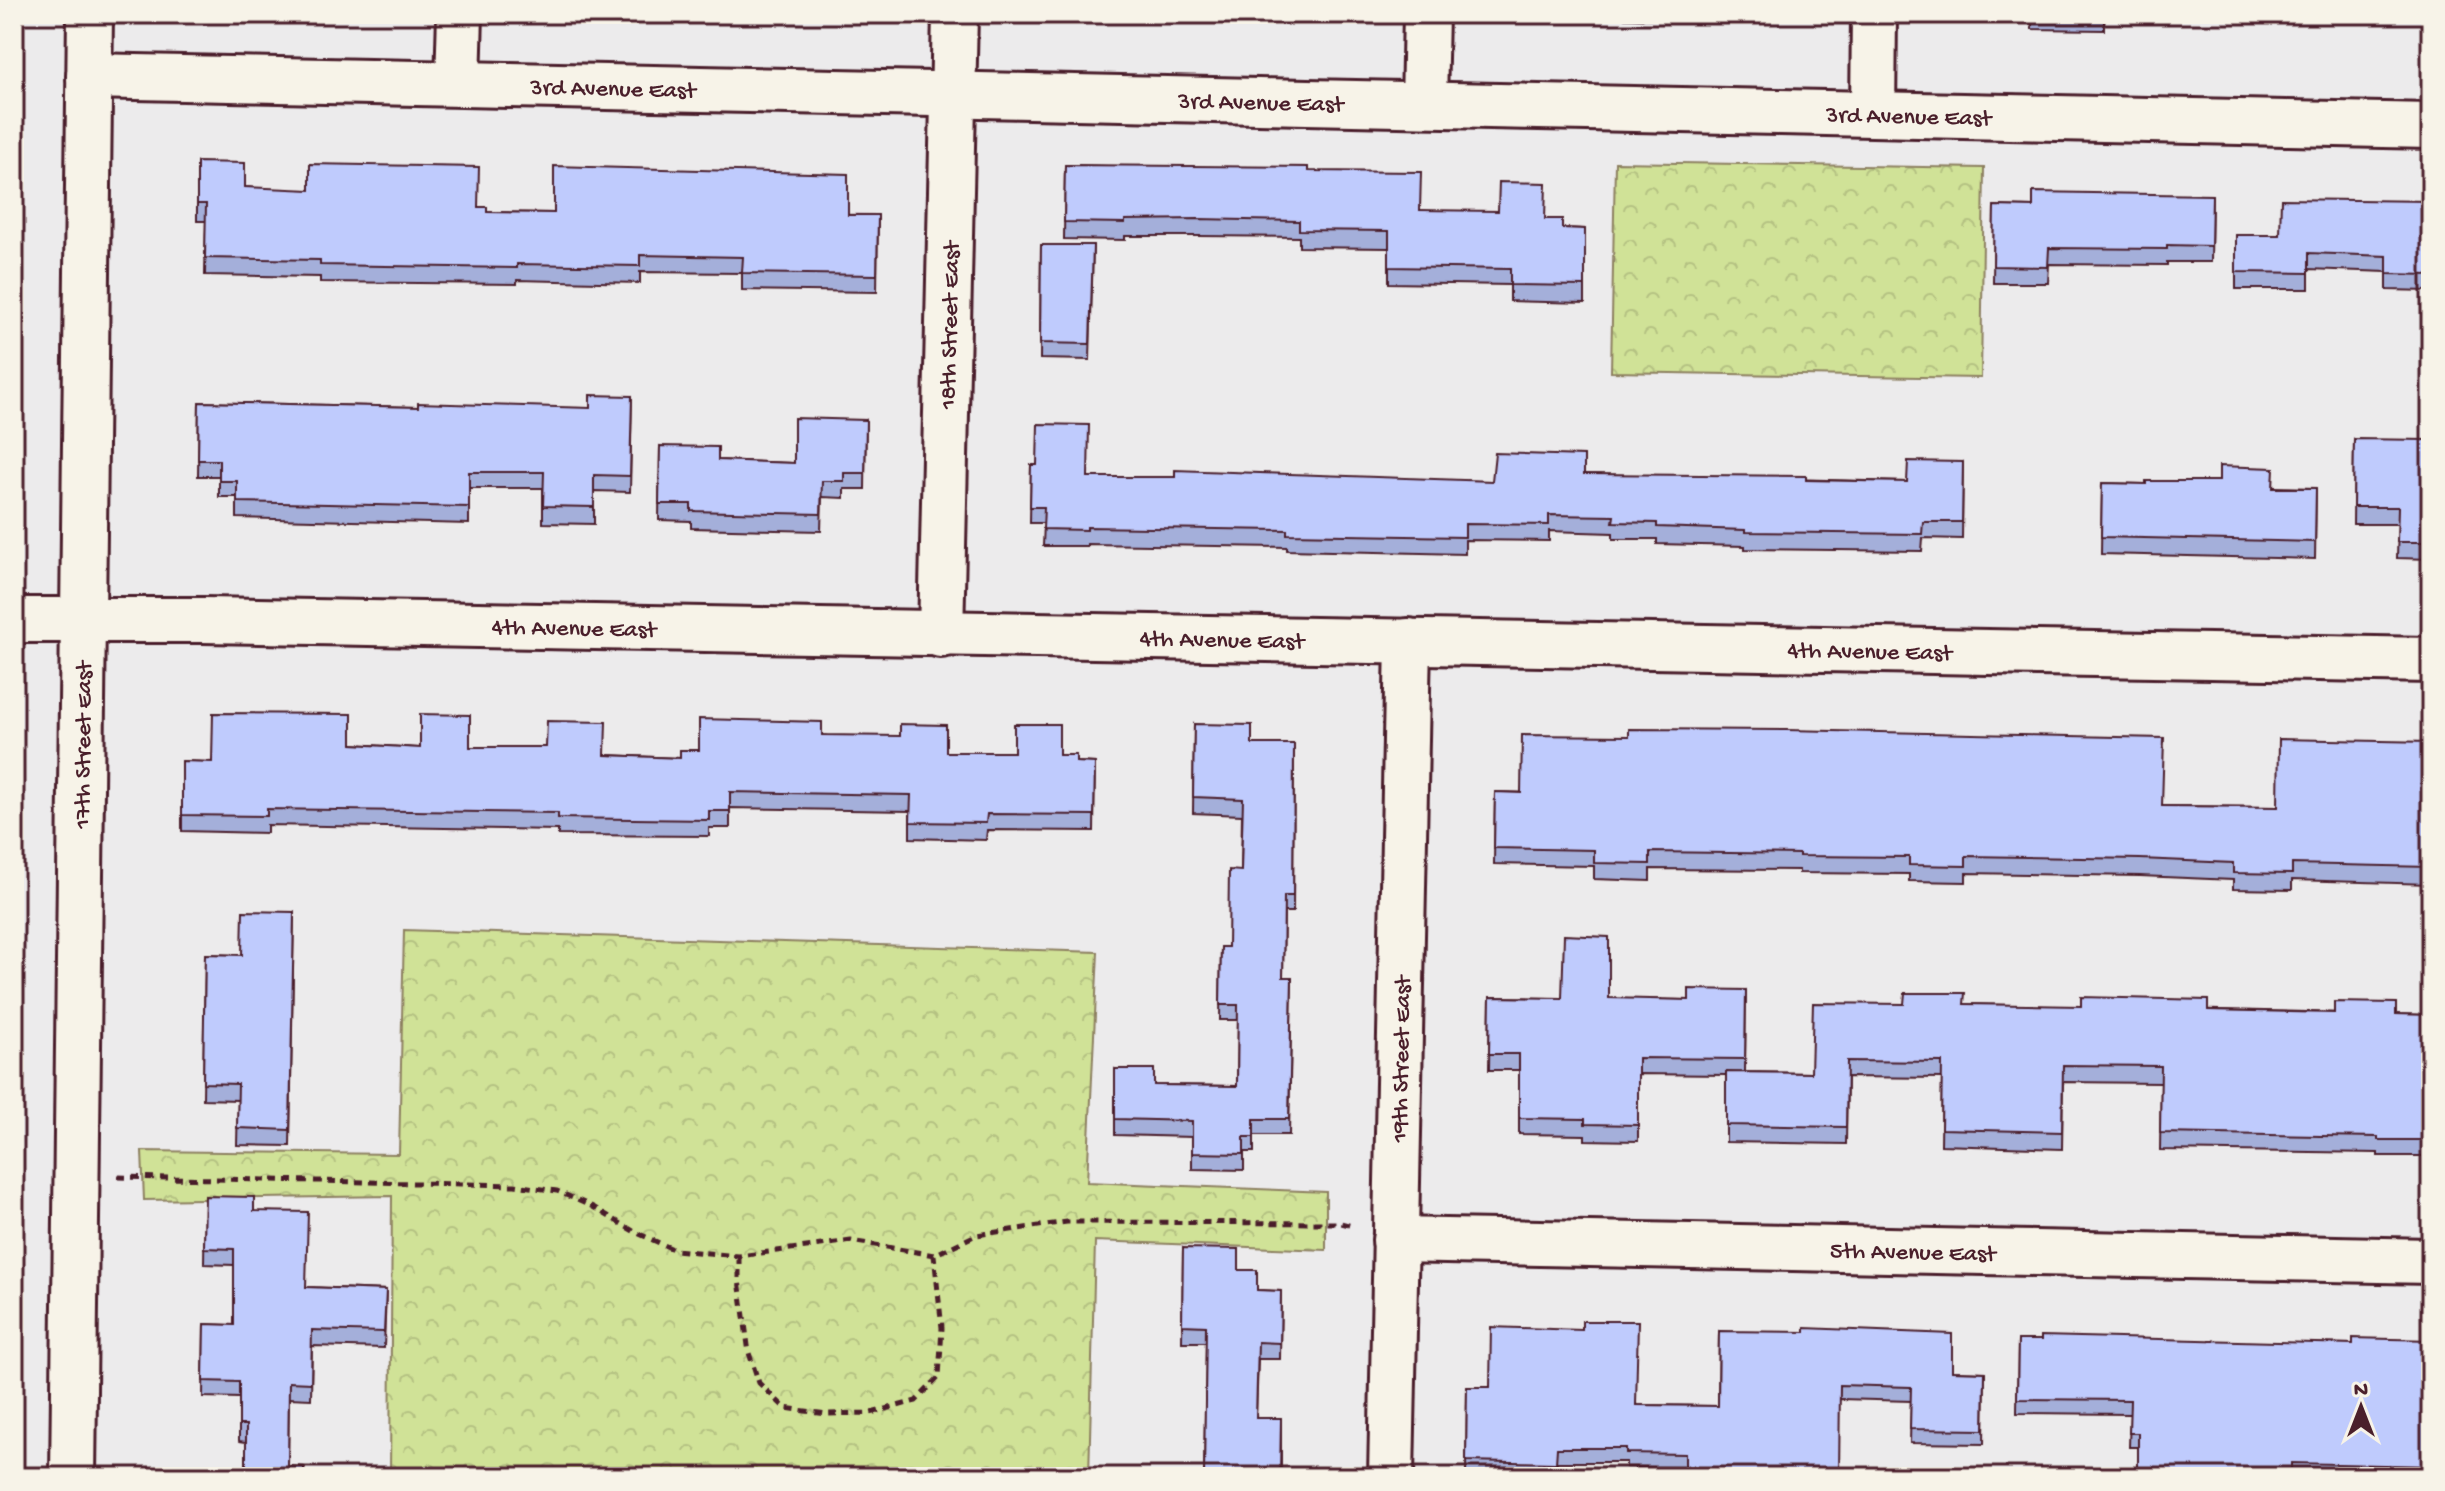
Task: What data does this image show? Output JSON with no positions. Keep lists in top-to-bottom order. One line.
{"streets":{"street":["3rd Avenue East","18th Street East","4th Avenue East","17th Street East","19th Street East","5th Avenue East"]},"crossings":[["3rd Avenue East","18th Street East"],["3rd Avenue East","17th Street East"],["18th Street East","4th Avenue East"],["4th Avenue East","17th Street East"],["4th Avenue East","19th Street East"],["19th Street East","5th Avenue East"]],"north":"top"}
